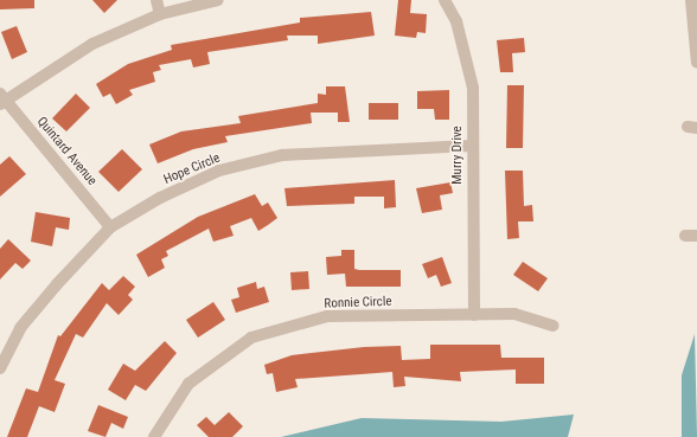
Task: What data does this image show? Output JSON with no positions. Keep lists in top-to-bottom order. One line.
{"streets":{"street":["Quintard Avenue","Murry Drive","Hope Circle","Ronnie Circle"]},"crossings":[["Quintard Avenue","Hope Circle"],["Murry Drive","Hope Circle"],["Murry Drive","Ronnie Circle"]]}
